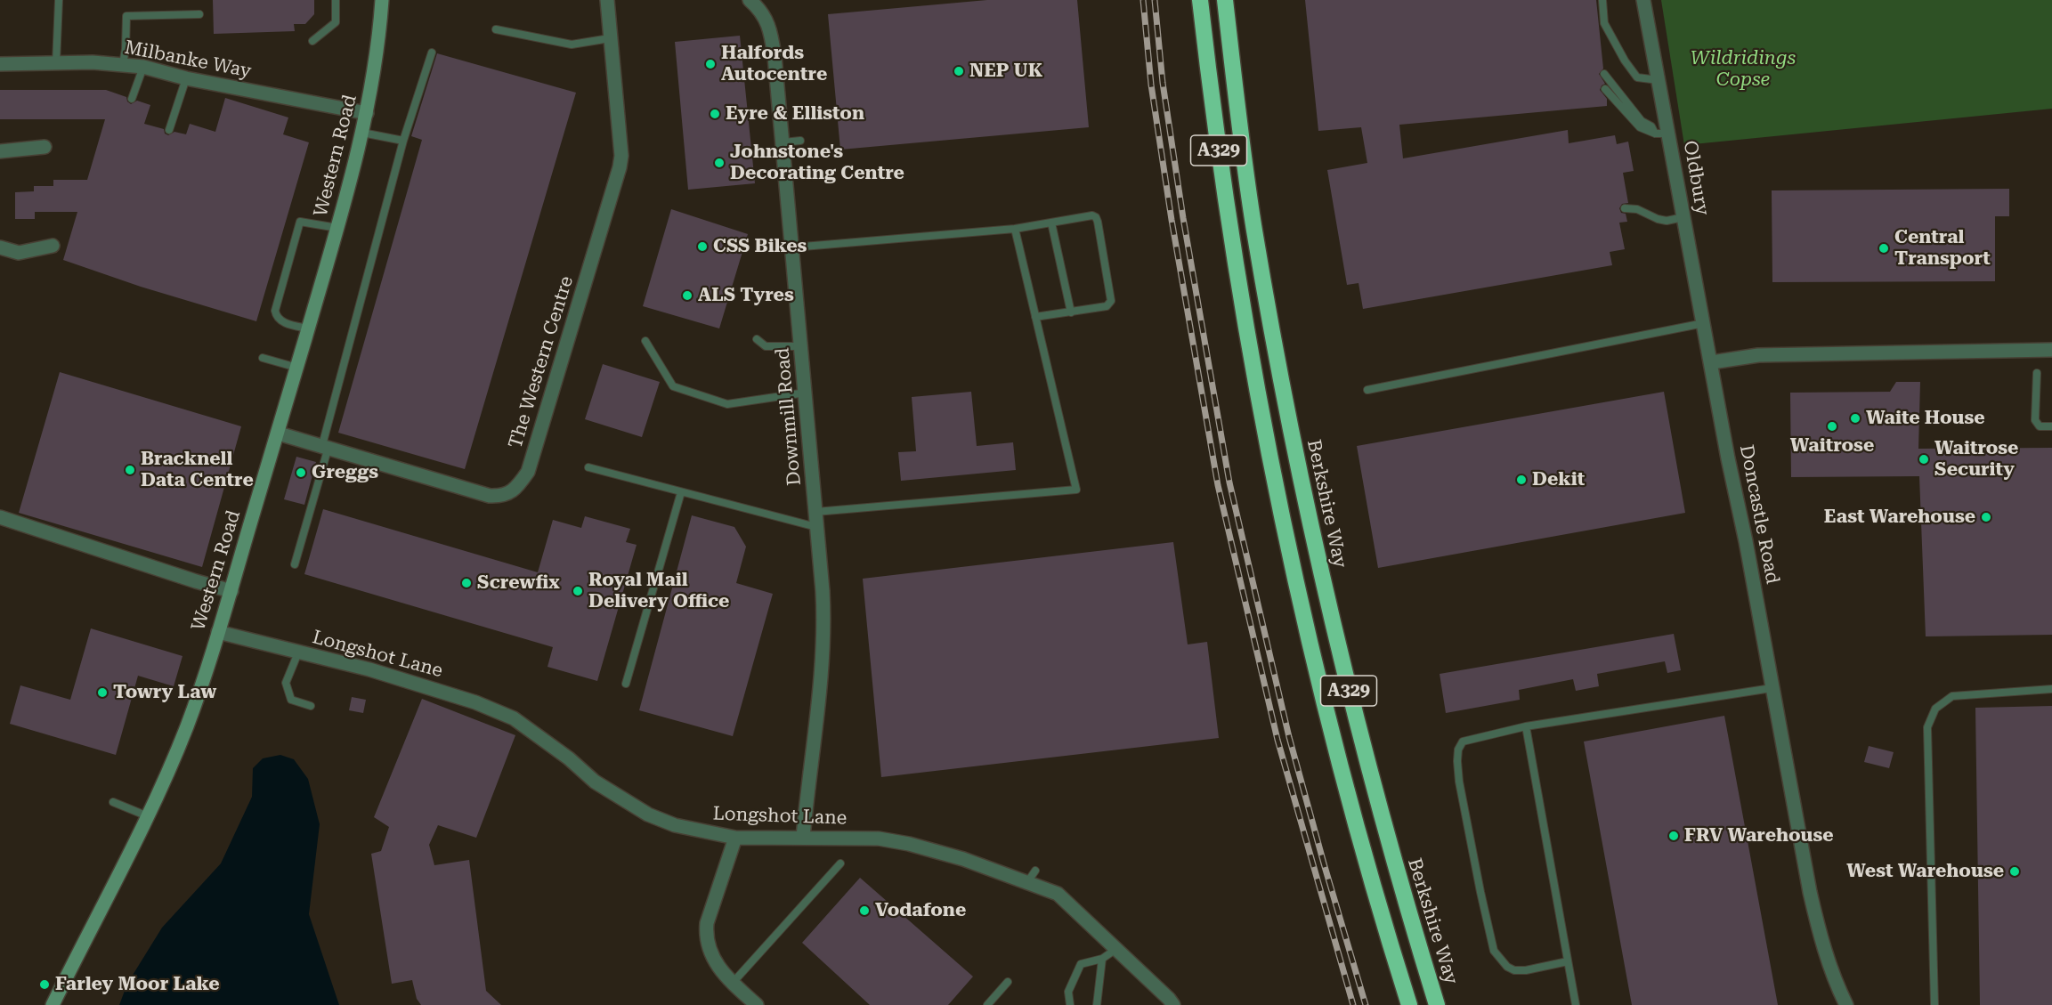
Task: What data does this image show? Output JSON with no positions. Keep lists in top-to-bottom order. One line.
{"streets":{"highway":["A329","Berkshire Way"],"street":["Milbanke Way","Western Road","Oldbury","The Western Centre","Downmill Road","Doncastle Road","Longshot Lane"]},"crossings":[["Milbanke Way","Western Road"],["Western Road","The Western Centre"],["Western Road","Longshot Lane"],["Oldbury","Doncastle Road"],["Downmill Road","Longshot Lane"]],"parks":["Wildridings Copse"],"places":["Halfords Autocentre","NEP UK","Eyre & Elliston","Johnstone's Decorating Centre","CSS Bikes","Central Transport","ALS Tyres","Waite House","Waitrose","Waitrose Security","Bracknell Data Centre","Greggs","Dekit","East Warehouse","Screwfix","Royal Mail Delivery Office","Towry Law","FRV Warehouse","West Warehouse","Vodafone","Farley Moor Lake"]}
